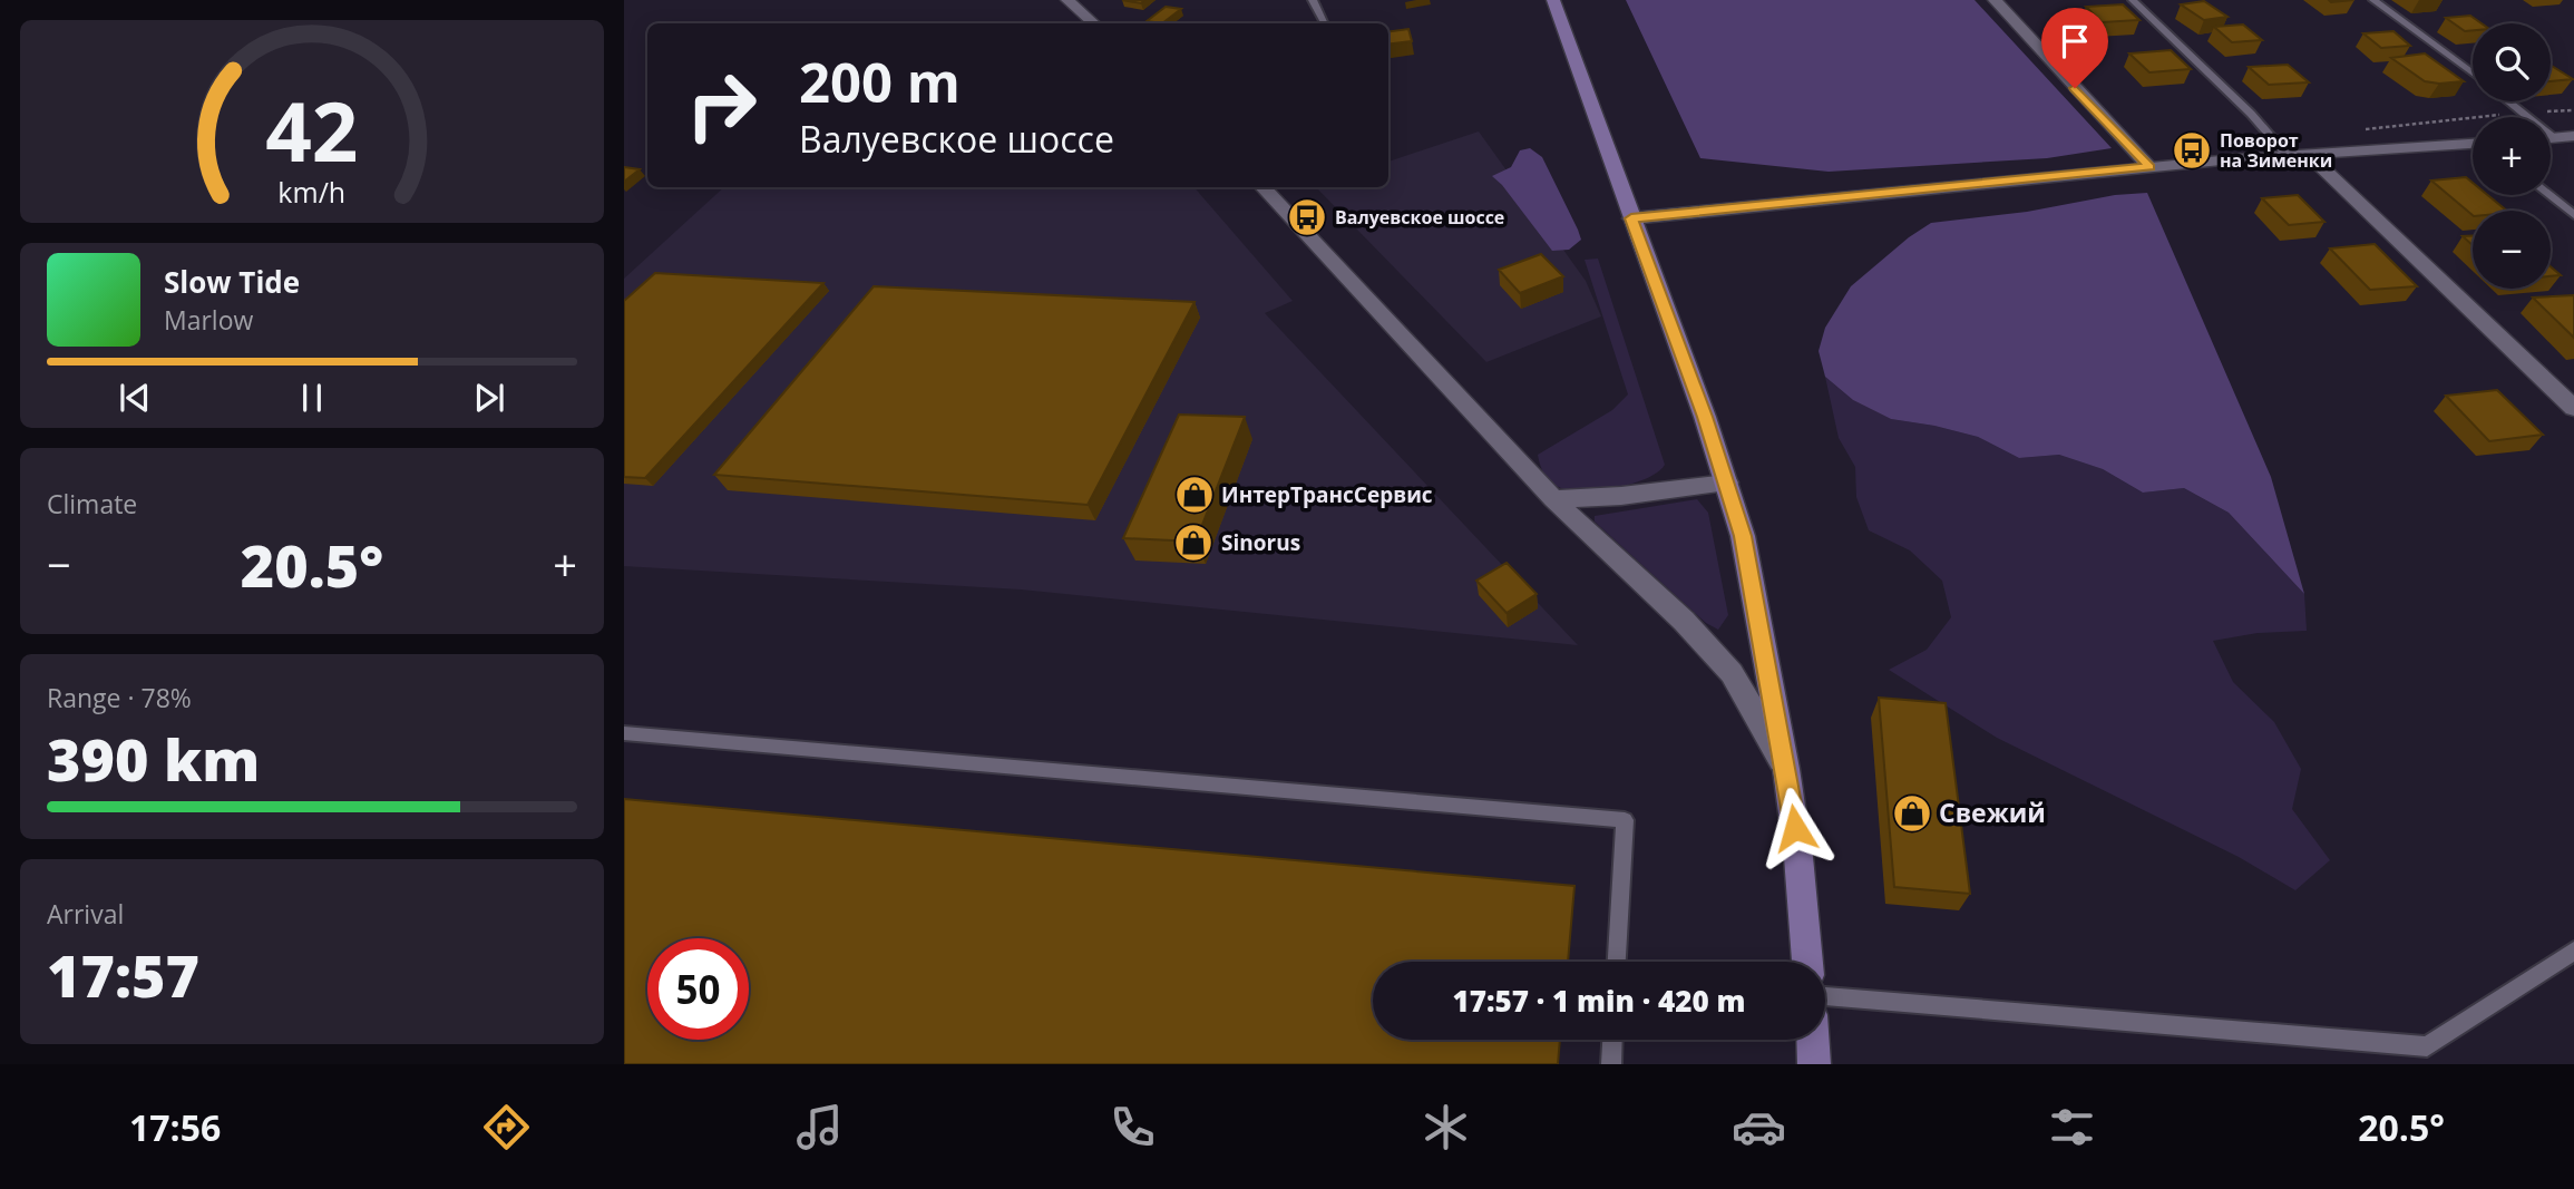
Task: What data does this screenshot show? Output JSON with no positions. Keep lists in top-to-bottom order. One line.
{"places":{"bus stop":["Поворот на Зименки","Валуевское шоссе"],"shop":["ИнтерТрансСервис","Sinorus","Свежий"]},"page":{"map_buttons":["+","−"],"turn":["200 m","Валуевское шоссе"],"song":["Slow Tide","Marlow"],"tile":["Climate",["Range · 78%","390 km"],["Arrival","17:57"]],"heat":["−","20.5°","+"],"limit":"50","trip":"17:57 · 1 min · 420 m","tabs":["17:56","20.5°"],"gauge":["42","km/h"]}}
